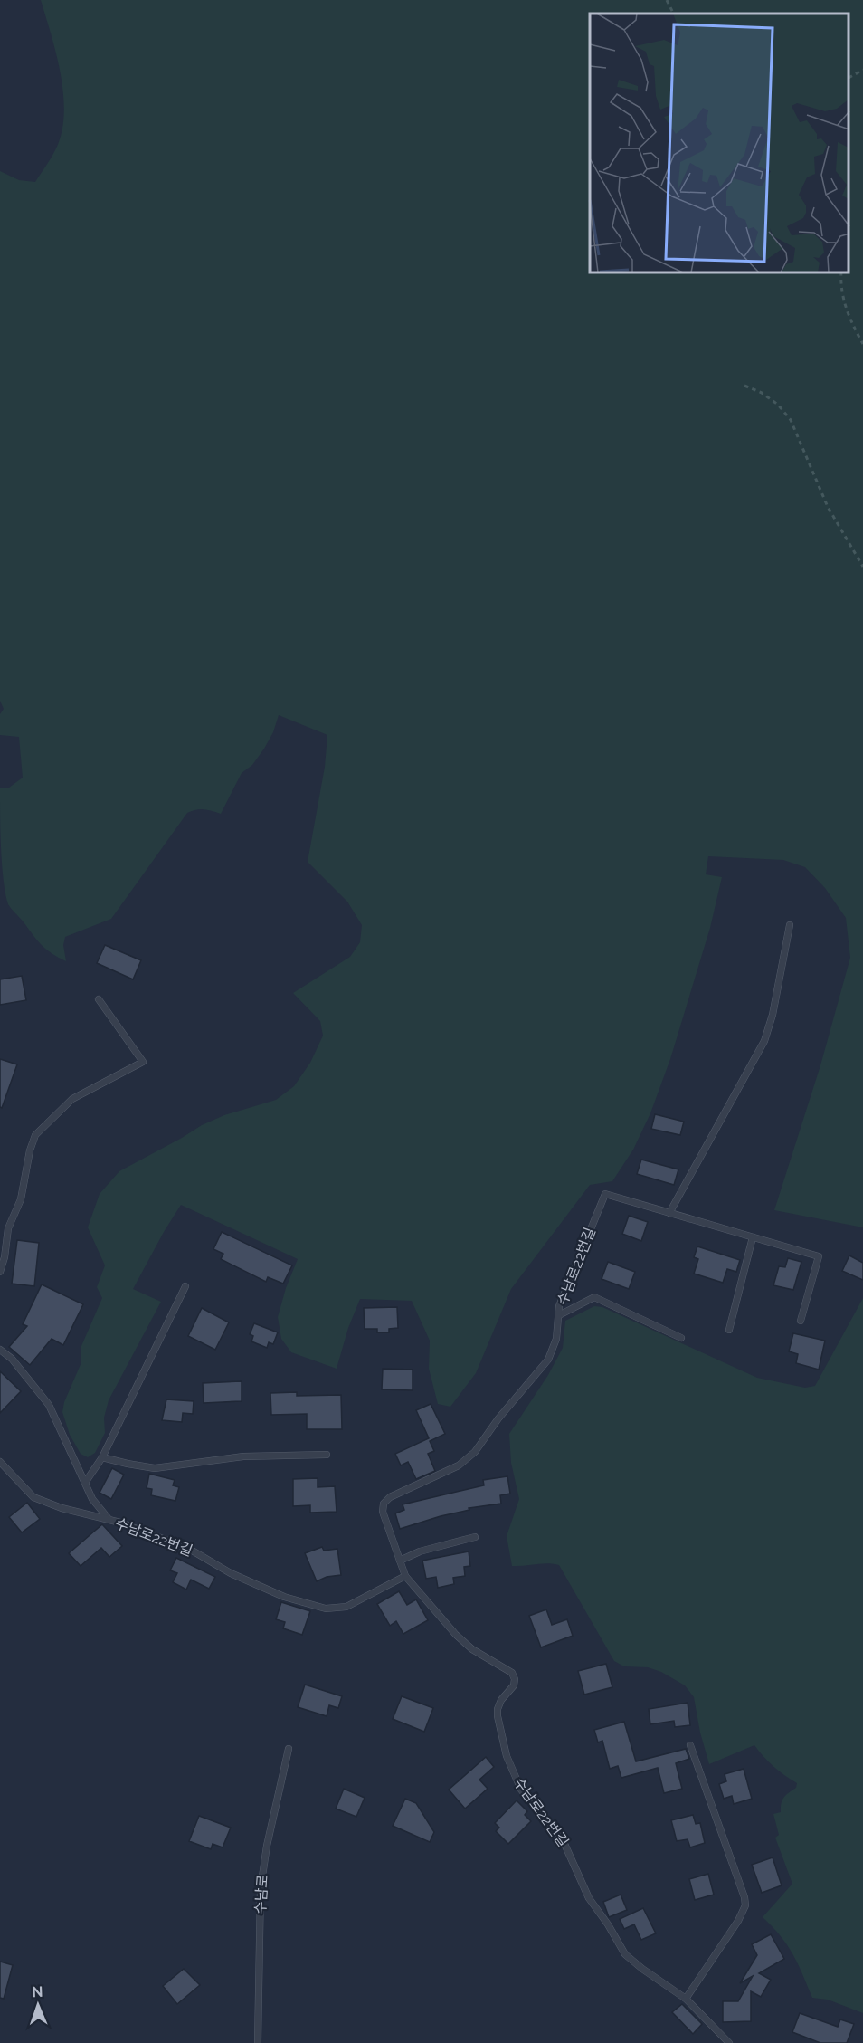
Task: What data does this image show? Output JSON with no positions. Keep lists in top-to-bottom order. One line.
{"streets":{"lane":["수남로22번길","수남로"]},"north":"top"}
